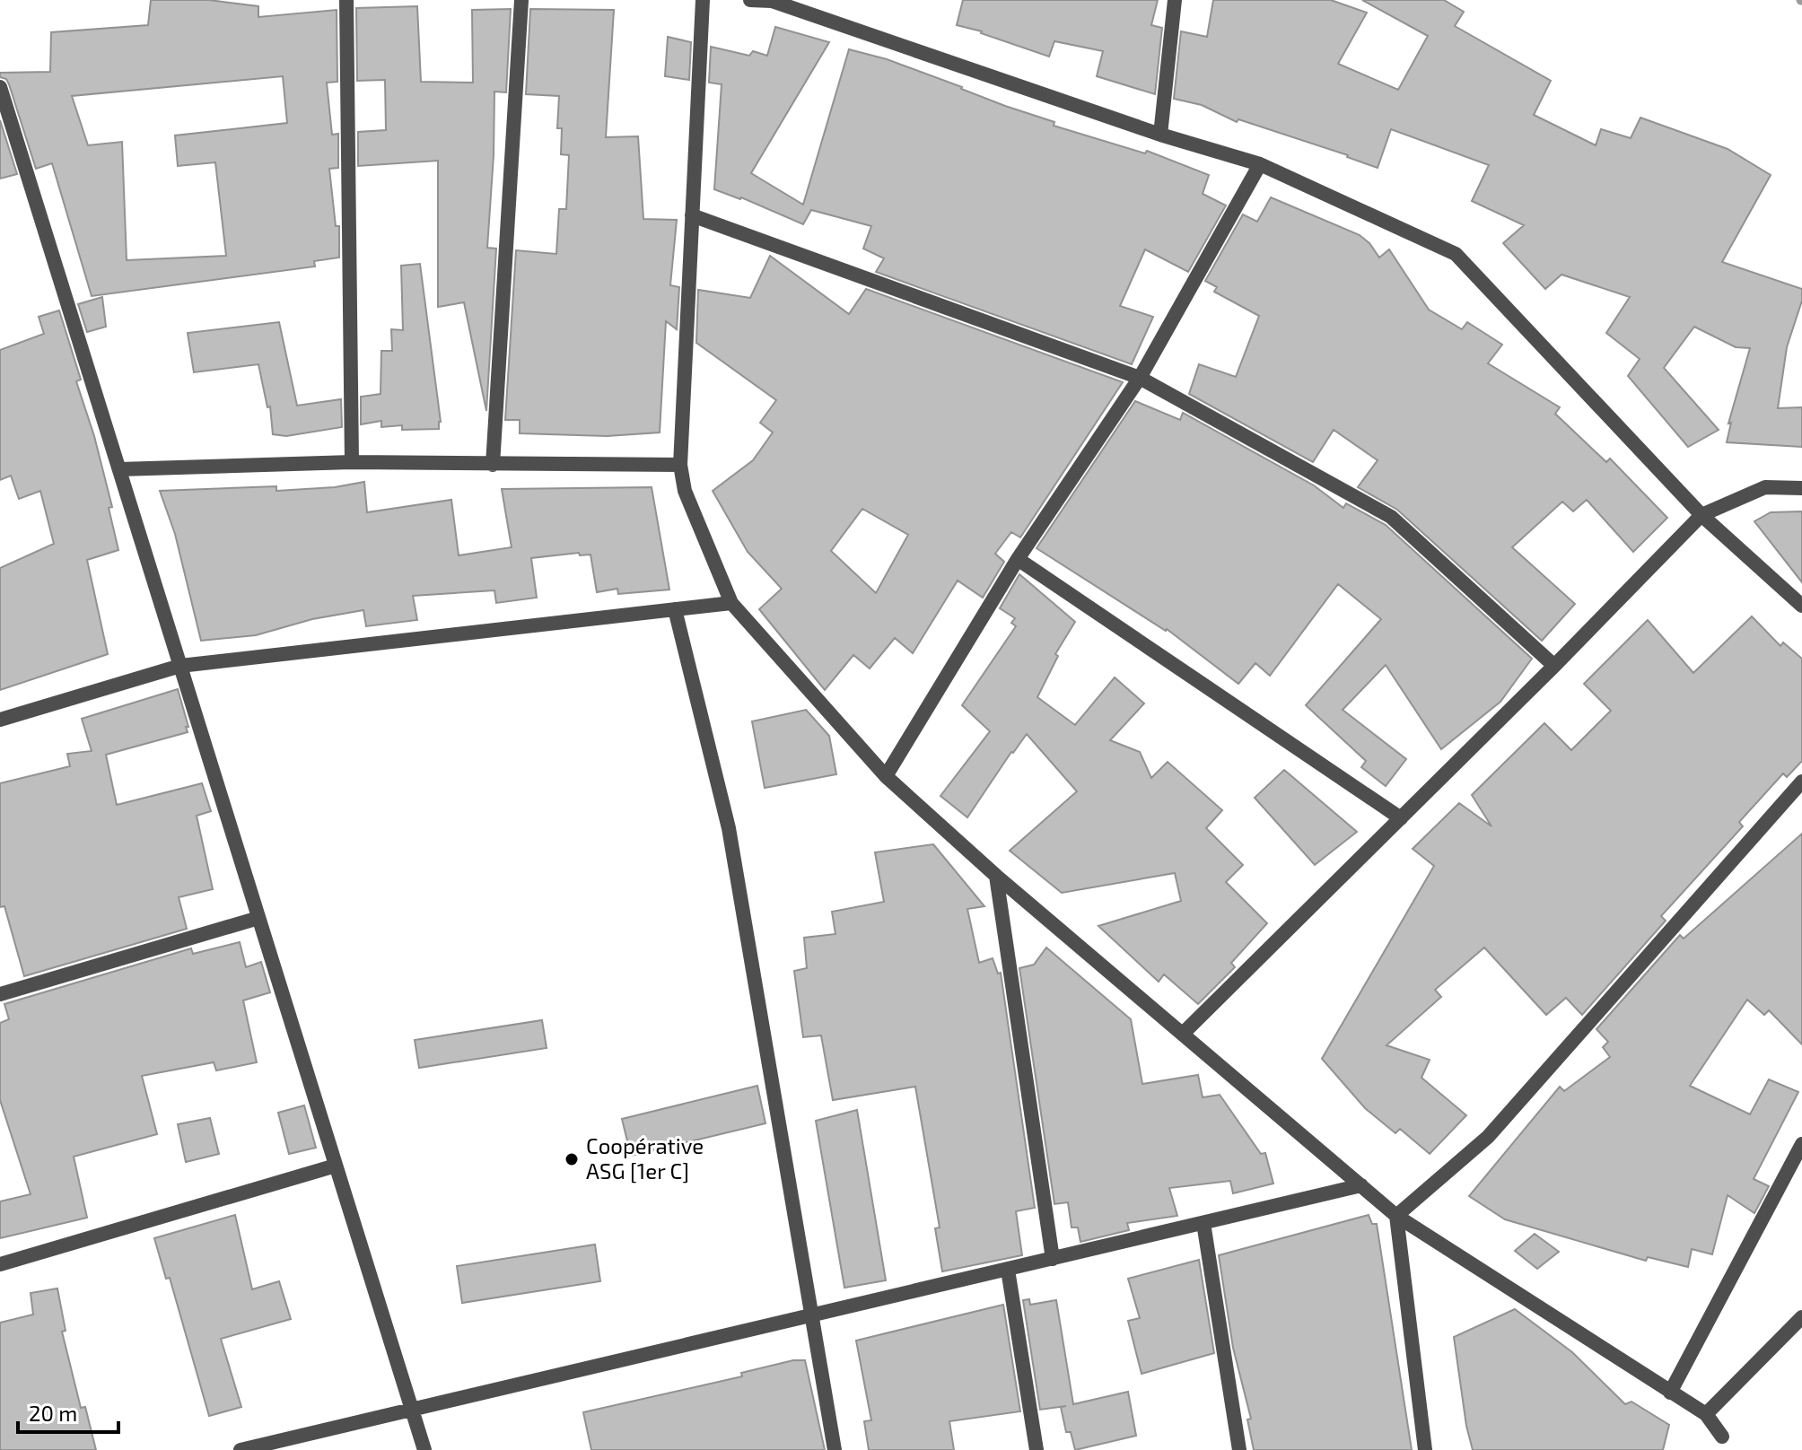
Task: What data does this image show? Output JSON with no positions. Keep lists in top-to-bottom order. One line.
{"places":["Coopérative ASG [1er C]"],"scale_bar":"20 m"}
